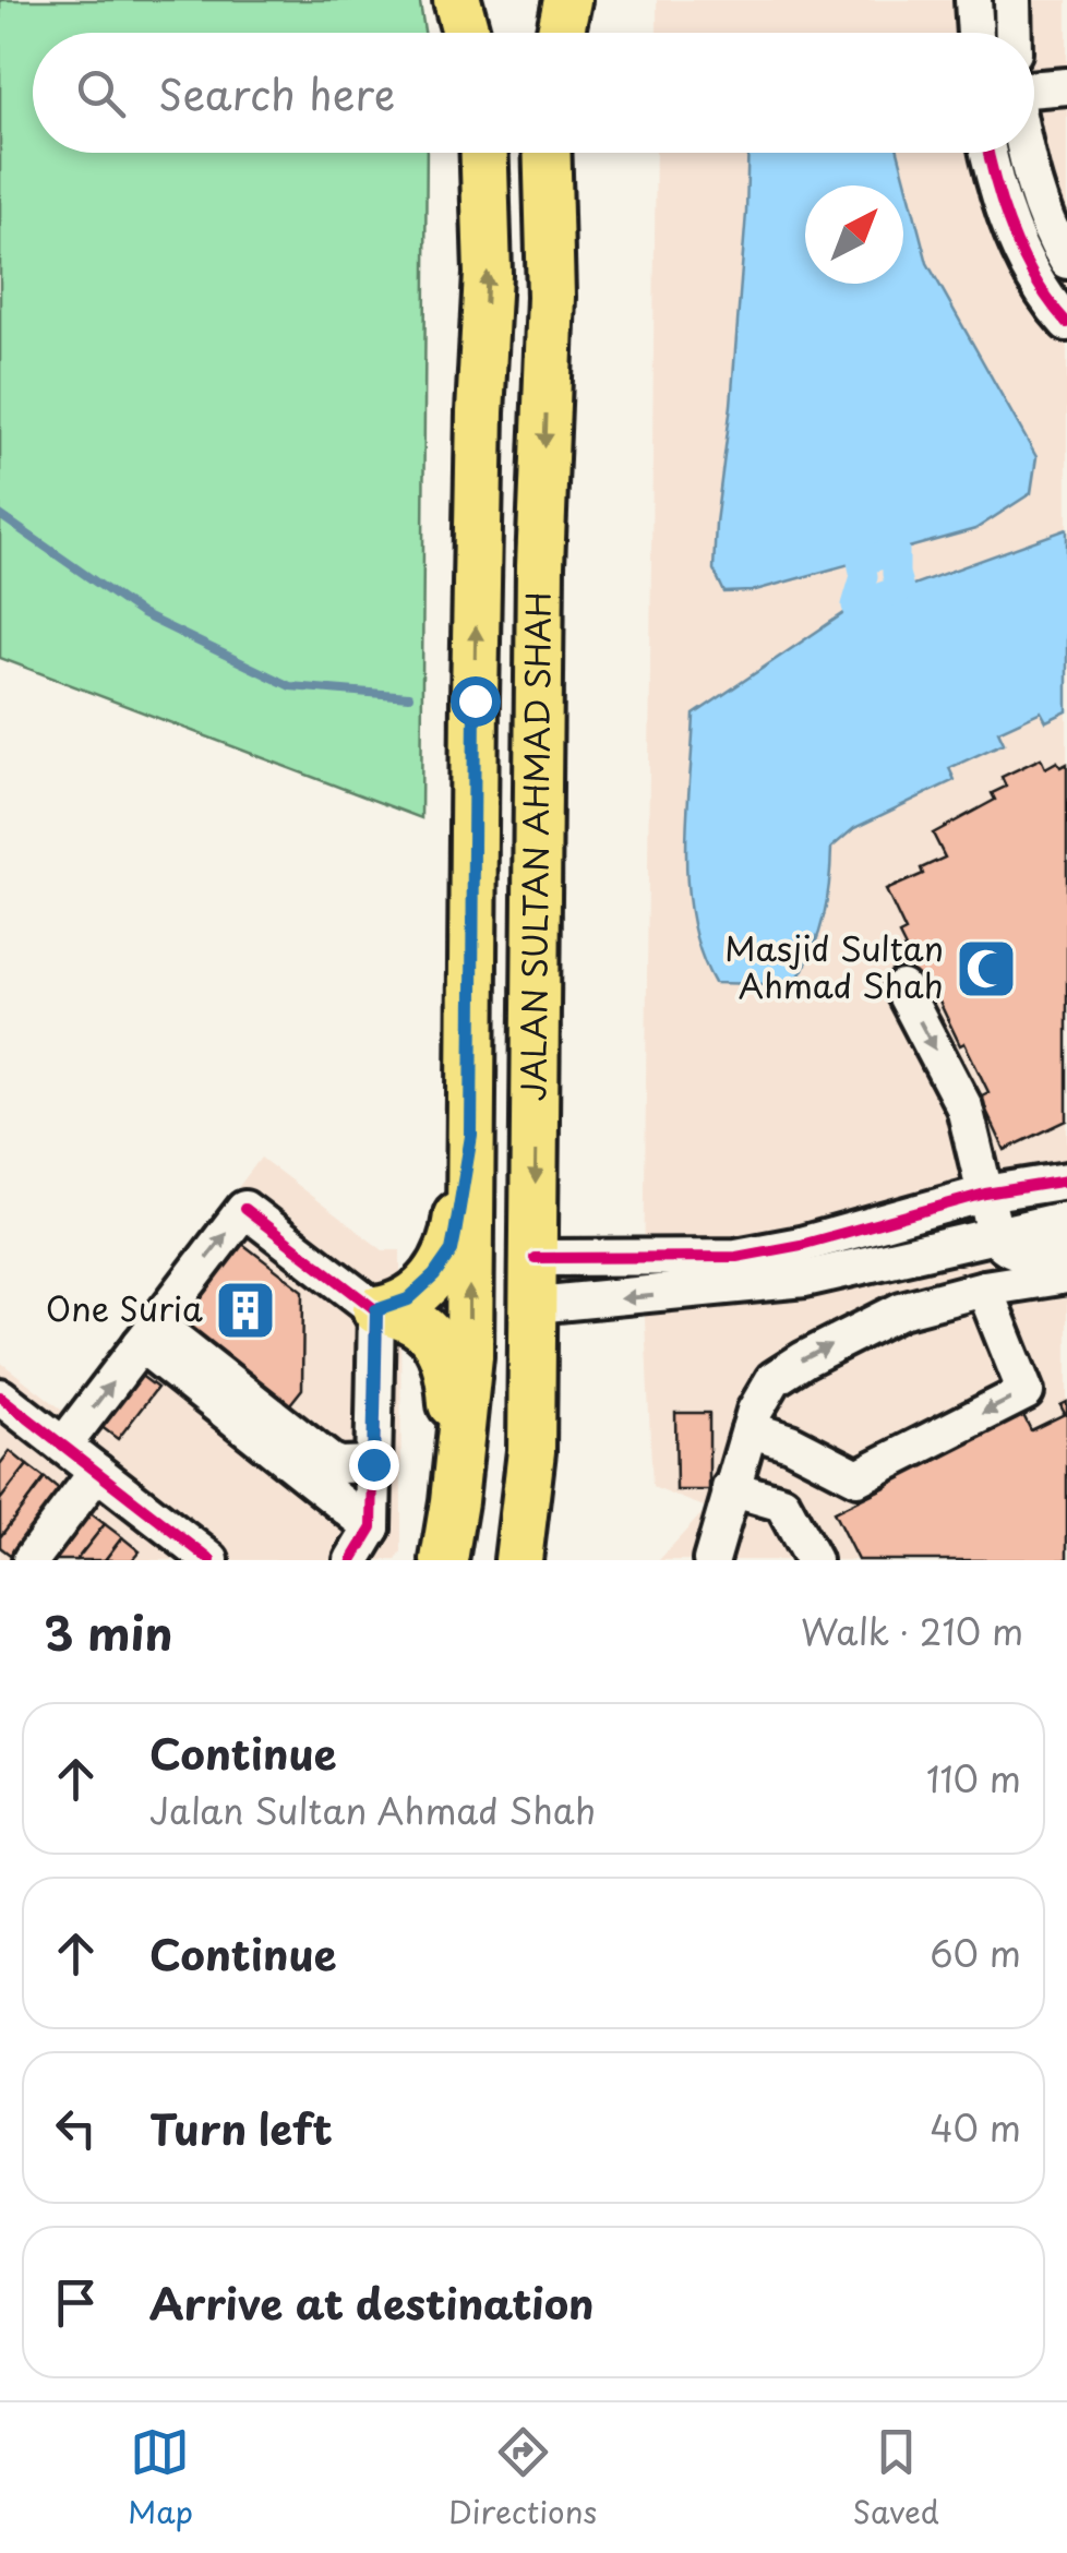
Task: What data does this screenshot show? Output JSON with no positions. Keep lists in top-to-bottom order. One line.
{"streets":{"main road":["JALAN SULTAN AHMAD SHAH"]},"places":{"mosque":["Masjid Sultan Ahmad Shah"],"building":["One Suria"]},"north":"top right","page":{"search":"Search here","heading":["3 min","Walk · 210 m"],"list":[["Continue","Jalan Sultan Ahmad Shah","110 m"],["Continue","60 m"],["Turn left","40 m"],"Arrive at destination"],"nav":["Map","Directions","Saved"]}}
